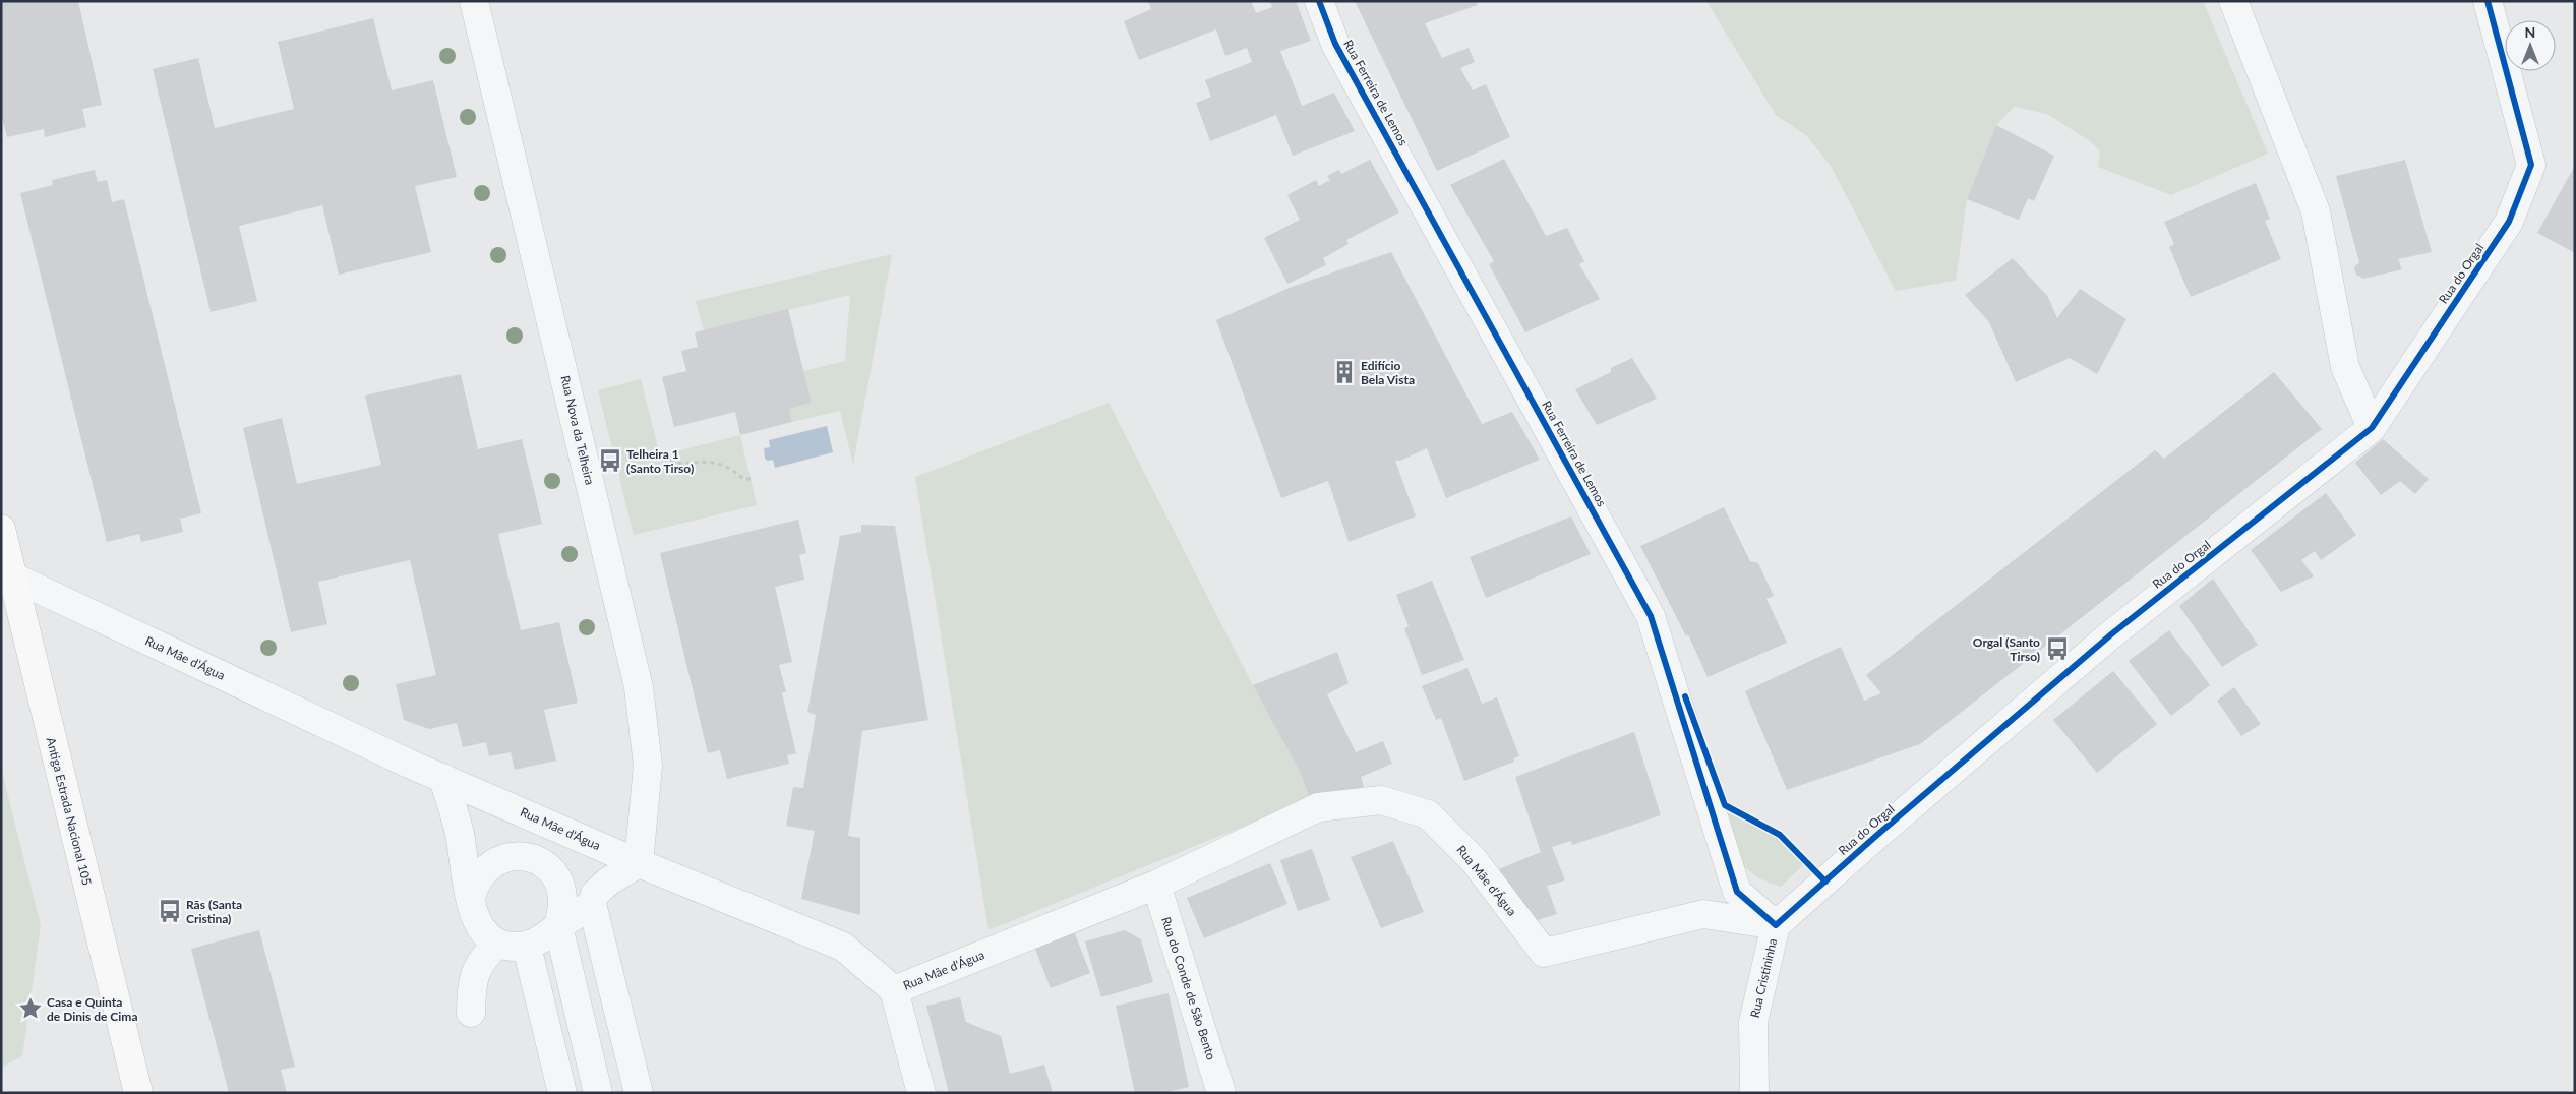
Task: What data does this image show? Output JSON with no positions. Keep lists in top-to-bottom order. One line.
{"streets":{"main road":["Antiga Estrada Nacional 105"],"street":["Rua Ferreira de Lemos","Rua do Orgal","Rua Nova da Telheira","Rua Mãe d'Água","Rua Cristininha","Rua do Conde de São Bento"]},"crossings":[["Rua Ferreira de Lemos","Rua do Orgal"],["Rua Ferreira de Lemos","Rua Mãe d'Água"],["Rua Ferreira de Lemos","Rua Cristininha"],["Rua do Orgal","Rua Mãe d'Água"],["Rua do Orgal","Rua Cristininha"],["Rua Nova da Telheira","Rua Mãe d'Água"],["Rua Mãe d'Água","Antiga Estrada Nacional 105"],["Rua Mãe d'Água","Rua Cristininha"],["Rua Mãe d'Água","Rua do Conde de São Bento"]],"places":{"building":["Edifício Bela Vista"],"bus stop":["Telheira 1 (Santo Tirso)","Orgal (Santo Tirso)","Rãs (Santa Cristina)"],"place":["Casa e Quinta de Dinis de Cima"]},"north":"top"}
